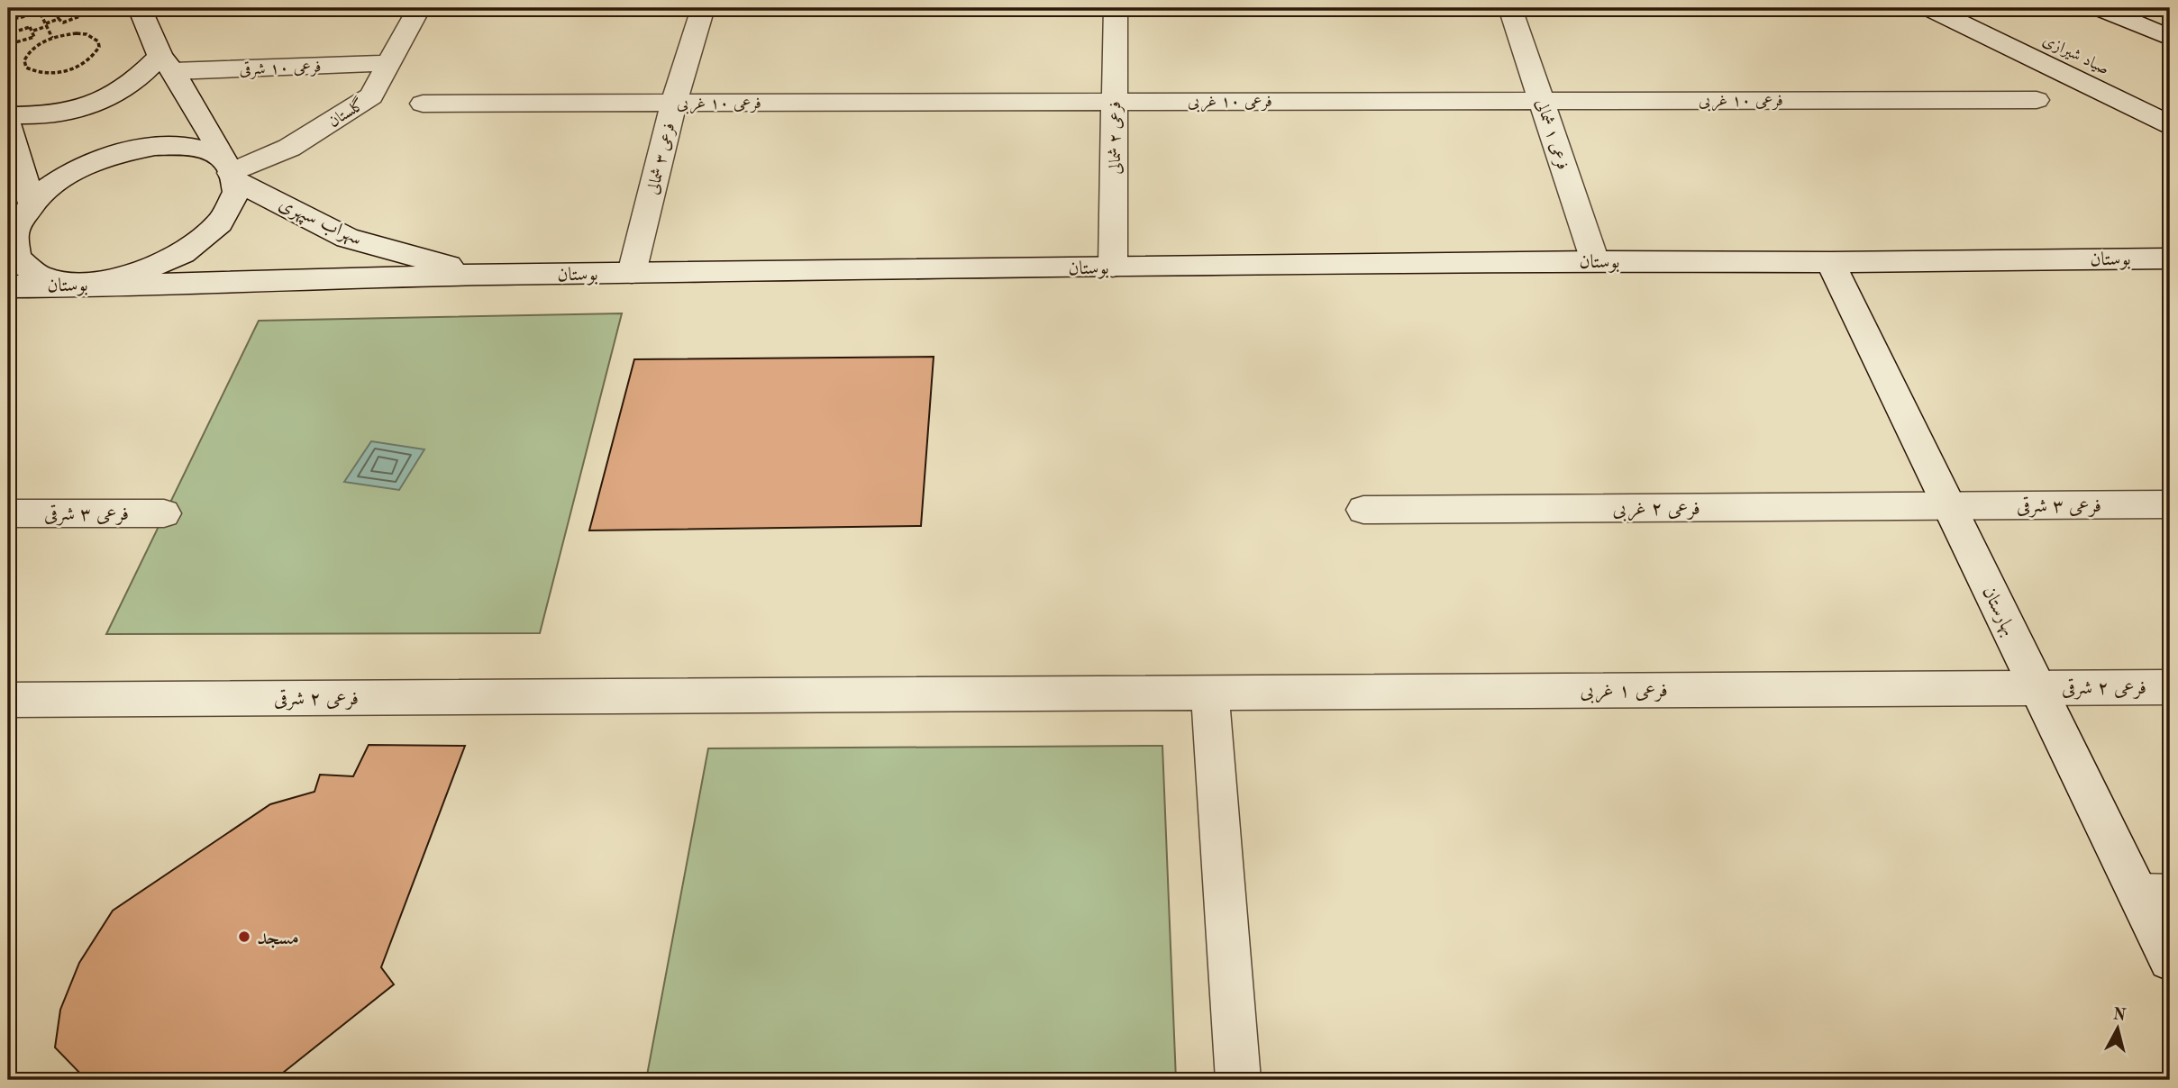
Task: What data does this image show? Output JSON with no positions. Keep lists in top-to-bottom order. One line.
{"streets":{"street":["صیاد شیرازی","فرعی ۱۰ شرقی","فرعی ۱۰ غربی","گلستان","فرعی ۱ شمالی","فرعی ۲ شمالی","فرعی ۳ شمالی","سهراب سپهری","بوستان","فرعی ۳ شرقی","فرعی ۲ غربی","بهارستان","فرعی ۲ شرقی","فرعی ۱ غربی"]},"crossings":[["فرعی ۱۰ شرقی","گلستان"],["فرعی ۱۰ غربی","فرعی ۱ شمالی"],["فرعی ۱۰ غربی","فرعی ۲ شمالی"],["فرعی ۱۰ غربی","فرعی ۳ شمالی"],["گلستان","سهراب سپهری"],["فرعی ۱ شمالی","بوستان"],["فرعی ۲ شمالی","بوستان"],["فرعی ۳ شمالی","بوستان"],["سهراب سپهری","بوستان"],["بوستان","بهارستان"],["فرعی ۳ شرقی","فرعی ۲ غربی"],["فرعی ۳ شرقی","بهارستان"],["فرعی ۲ غربی","بهارستان"],["بهارستان","فرعی ۲ شرقی"],["بهارستان","فرعی ۱ غربی"],["فرعی ۲ شرقی","فرعی ۱ غربی"]],"places":["مسجد"],"north":"top"}
